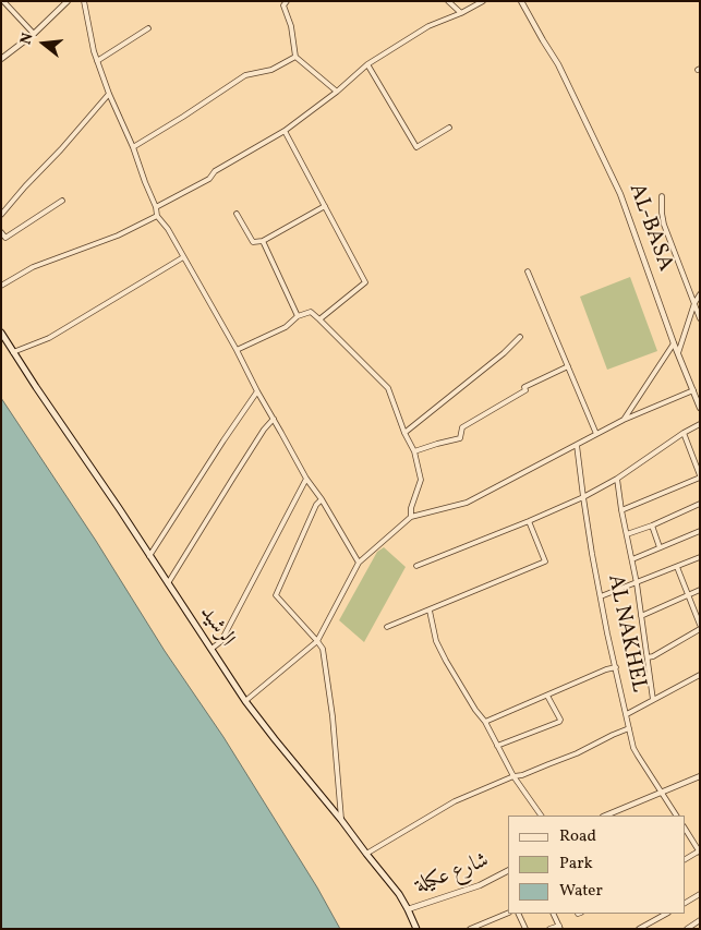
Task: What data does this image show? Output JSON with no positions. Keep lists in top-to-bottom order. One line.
{"streets":{"main road":["الرشيد"],"street":["AL-BASA","AL NAKHEL","شارع عكيلة"]},"crossings":[["الرشيد","شارع عكيلة"]],"legend":["Road","Park","Water"],"north":"left"}
